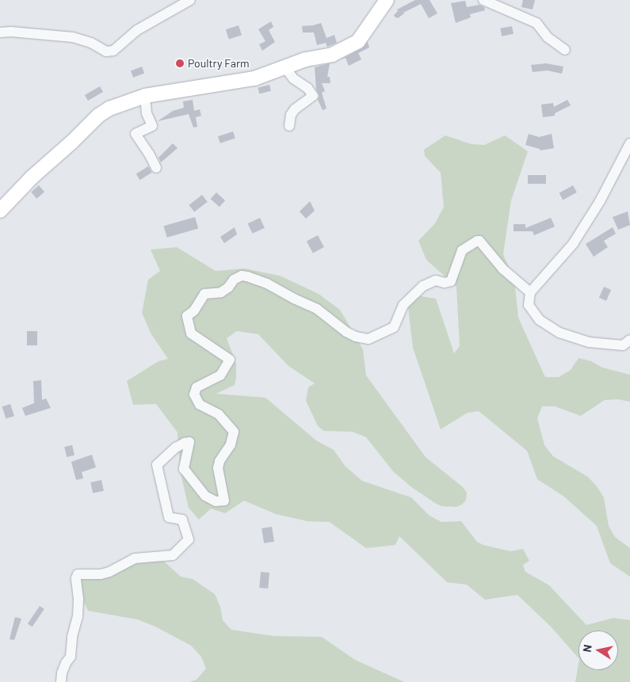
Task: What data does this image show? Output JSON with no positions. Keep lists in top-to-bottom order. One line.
{"places":["Poultry Farm"],"north":"left"}
